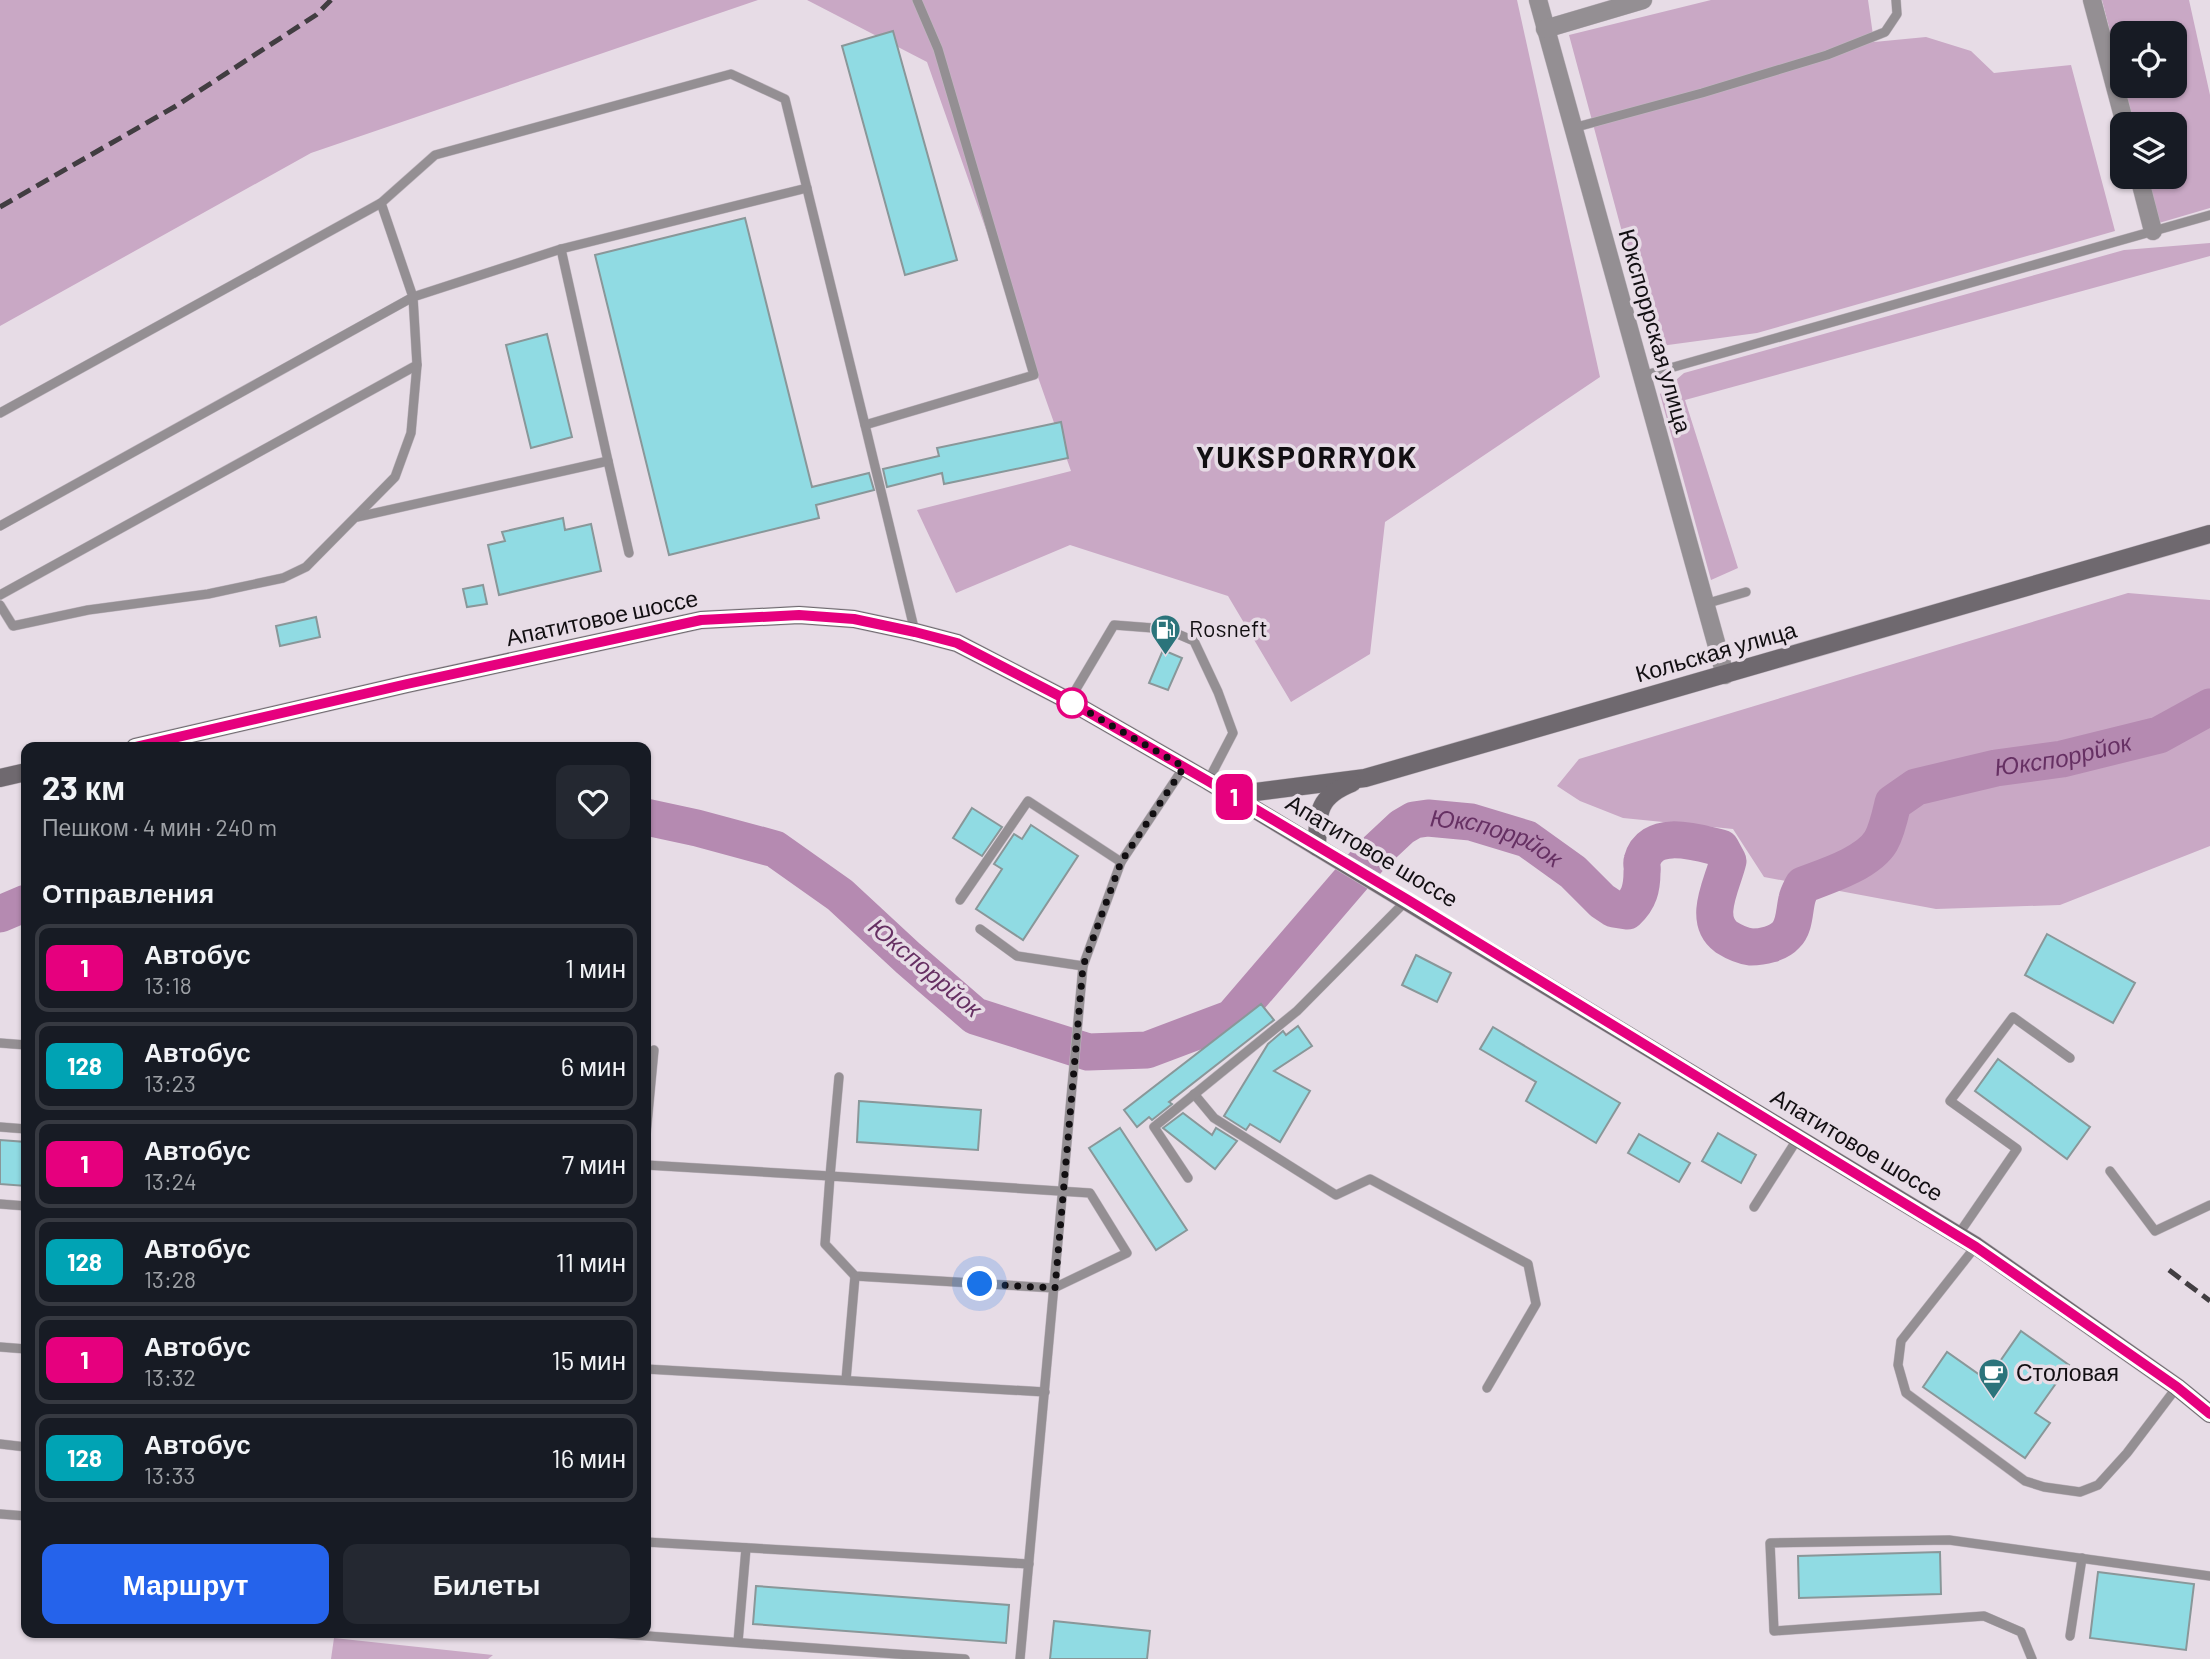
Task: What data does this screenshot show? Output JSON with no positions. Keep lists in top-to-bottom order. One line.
{"streets":{"street":["Юкспоррская улица","Апатитовое шоссе","Кольская улица"]},"crossings":[["Юкспоррская улица","Кольская улица"],["Апатитовое шоссе","Кольская улица"]],"districts":["YUKSPORRYOK"],"water":["Юкспоррйок"],"places":{"fuel station":["Rosneft"],"cafe":["Столовая"]},"lines":["bus line 1"],"page":{"on_map":"1","heading":[["23 км","Пешком · 4 мин · 240 m"],"Отправления"],"list":[{"mark":"1","name":"Автобус","note":"13:18","value":"1 мин"},{"mark":"128","name":"Автобус","note":"13:23","value":"6 мин"},{"mark":"1","name":"Автобус","note":"13:24","value":"7 мин"},{"mark":"128","name":"Автобус","note":"13:28","value":"11 мин"},{"mark":"1","name":"Автобус","note":"13:32","value":"15 мин"},{"mark":"128","name":"Автобус","note":"13:33","value":"16 мин"}],"buttons":["Маршрут","Билеты"]}}
